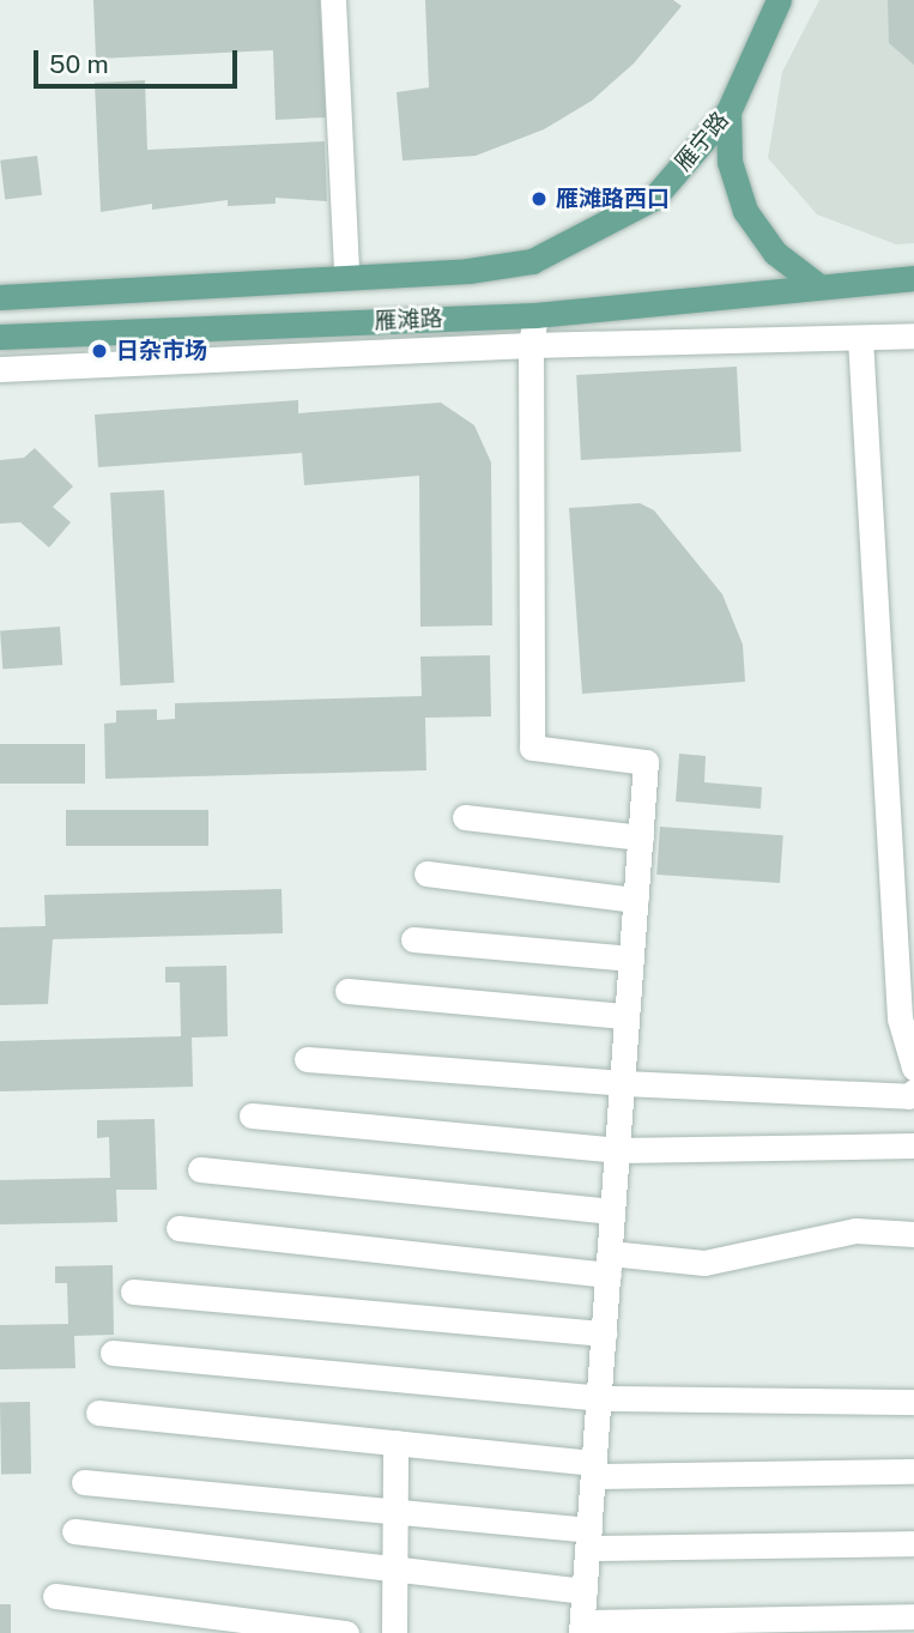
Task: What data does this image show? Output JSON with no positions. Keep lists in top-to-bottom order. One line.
{"streets":{"main road":["雁宁路","雁滩路"]},"crossings":[["雁宁路","雁滩路"]],"places":["雁滩路西口","日杂市场"],"scale_bar":"50 m"}
